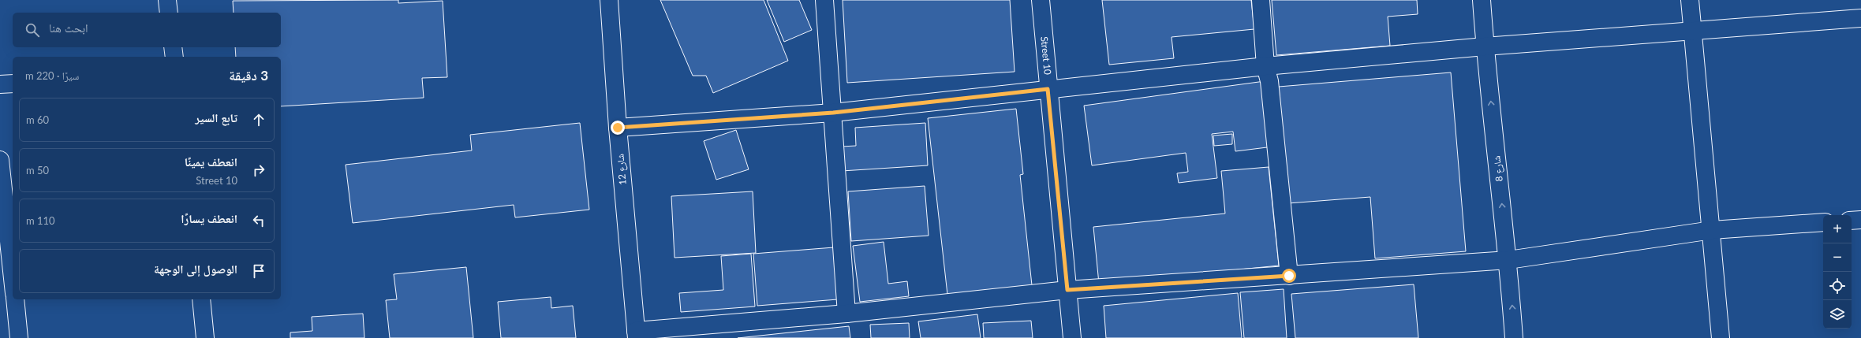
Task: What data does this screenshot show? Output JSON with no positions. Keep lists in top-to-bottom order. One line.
{"streets":{"street":["Street 10","شارع 8","شارع 12"]},"one_way":["شارع 8"],"page":{"search":"ابحث هنا","heading":["3 دقيقة","سيرًا · 220 m"],"list":[["تابع السير","60 m"],["انعطف يمينًا","Street 10","50 m"],["انعطف يسارًا","110 m"],"الوصول إلى الوجهة"],"map_buttons":["+","−"]}}
